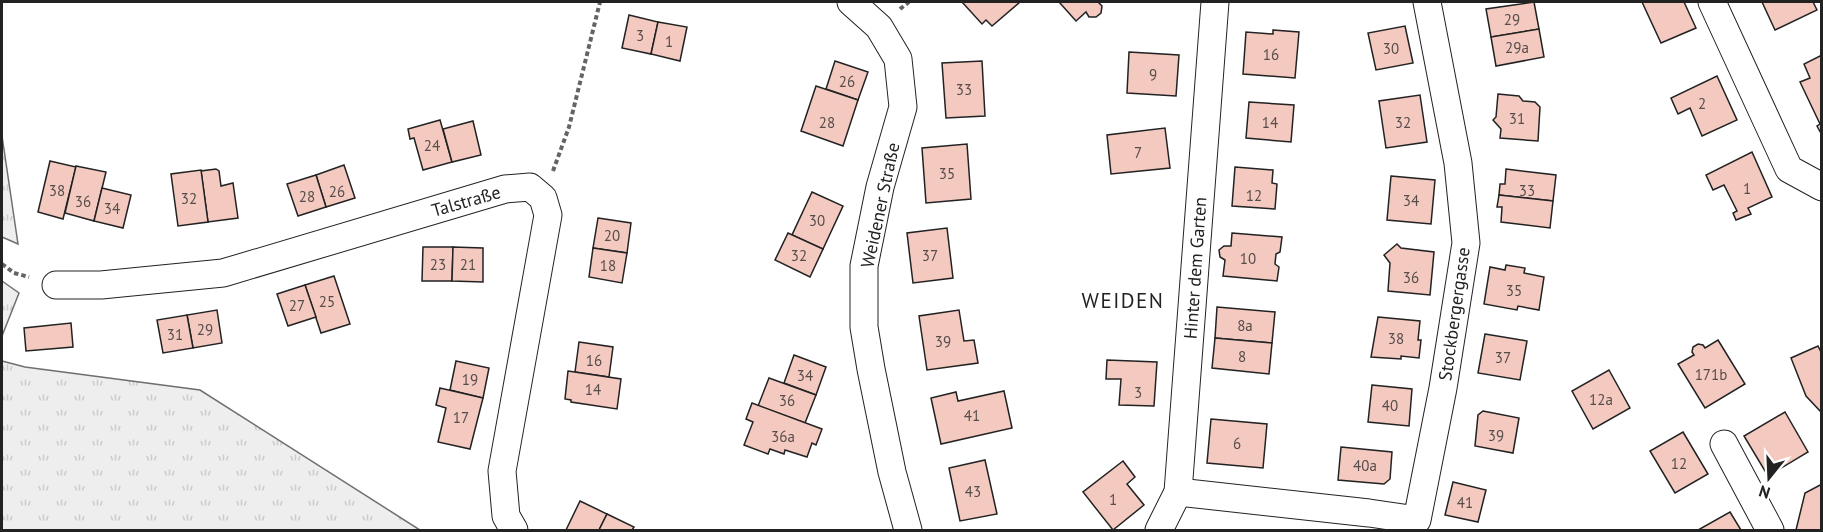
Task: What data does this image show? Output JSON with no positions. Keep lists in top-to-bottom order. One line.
{"streets":{"street":["Talstraße","Weidener Straße","Hinter dem Garten","Stockbergergasse"]},"crossings":[["Hinter dem Garten","Stockbergergasse"]],"districts":["WEIDEN"],"house_numbers":["29","3","1","29a","30","16","9","26","33","2","31","28","14","32","24","7","35","1","38","33","26","12","28","32","34","36","34","30","20","32","37","10","23","21","18","36","35","25","27","8a","29","31","38","39","8","37","16","171b","34","19","14","3","12a","36","40","41","17","39","36a","6","12","40a","43","1","41"],"north":"bottom"}
